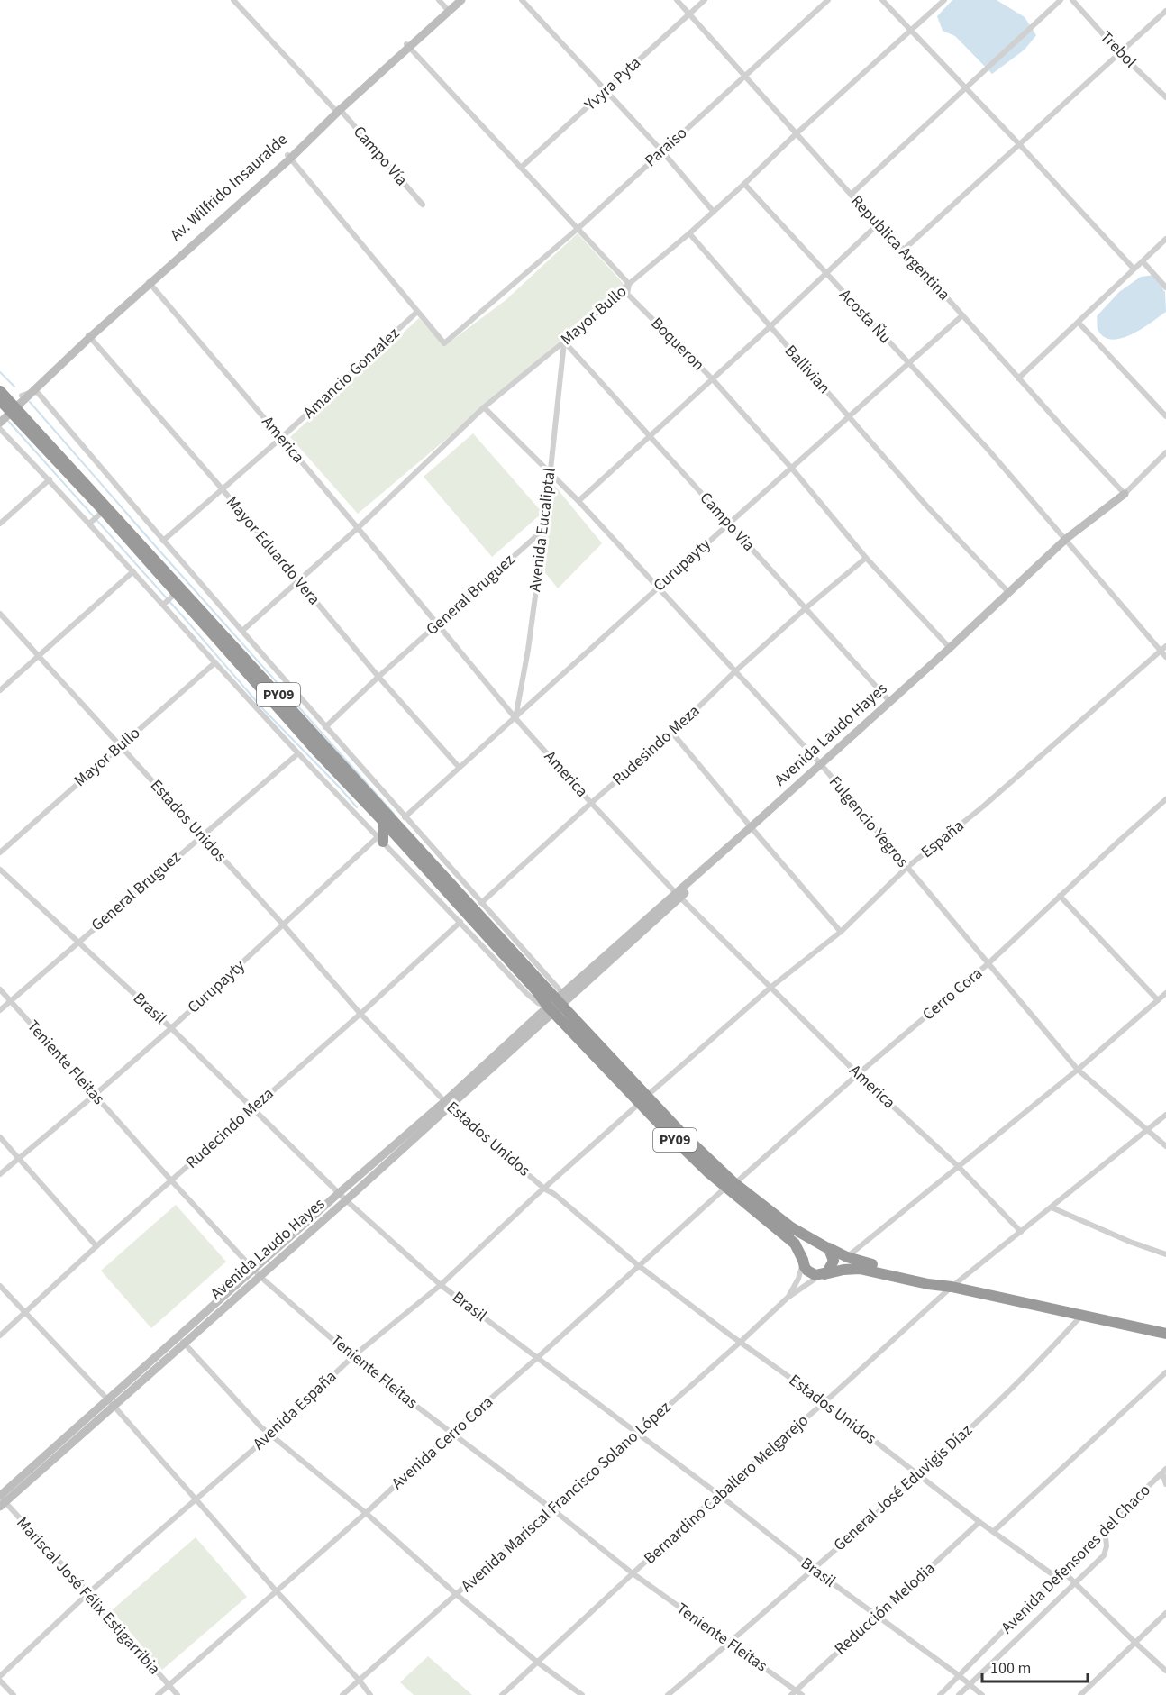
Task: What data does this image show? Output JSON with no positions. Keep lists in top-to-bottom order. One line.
{"streets":{"highway":["PY09"],"street":["Trebol","Yvyra Pyta","Paraiso","Campo Vía","Av. Wilfrido Insauralde","Republica Argentina","Mayor Bullo","Acosta Ñu","Boqueron","Ballivian","Amancio Gonzalez","America","Campo Via","Avenida Eucaliptal","Mayor Eduardo Vera","Curupayty","General Bruguez","Avenida Laudo Hayes","Rudesindo Meza","Estados Unidos","Fulgencio Yegros","España","Cerro Cora","Brasil","Teniente Fleitas","Rudecindo Meza","Avenida España","Avenida Cerro Cora","General José Eduvigis Díaz","Bernardino Caballero Melgarejo","Avenida Mariscal Francisco Solano López","Avenida Defensores del Chaco","Mariscal José Félix Estigarribia","Reducción Melodia"]},"crossings":[["Yvyra Pyta","Republica Argentina"],["Yvyra Pyta","Boqueron"],["Paraiso","Republica Argentina"],["Paraiso","Boqueron"],["Paraiso","Amancio Gonzalez"],["Campo Vía","Av. Wilfrido Insauralde"],["Av. Wilfrido Insauralde","Boqueron"],["Av. Wilfrido Insauralde","America"],["Av. Wilfrido Insauralde","Mayor Eduardo Vera"],["Av. Wilfrido Insauralde","PY09"],["Republica Argentina","Mayor Bullo"],["Republica Argentina","Curupayty"],["Republica Argentina","Avenida Laudo Hayes"],["Mayor Bullo","Acosta Ñu"],["Mayor Bullo","Boqueron"],["Mayor Bullo","Ballivian"],["Mayor Bullo","America"],["Mayor Bullo","Campo Via"],["Mayor Bullo","Avenida Eucaliptal"],["Mayor Bullo","Mayor Eduardo Vera"],["Mayor Bullo","Estados Unidos"],["Mayor Bullo","Fulgencio Yegros"],["Acosta Ñu","Curupayty"],["Acosta Ñu","Avenida Laudo Hayes"],["Acosta Ñu","España"],["Boqueron","Curupayty"],["Boqueron","Avenida Laudo Hayes"],["Boqueron","Rudesindo Meza"],["Ballivian","Curupayty"],["Ballivian","Avenida Laudo Hayes"],["Amancio Gonzalez","America"],["Amancio Gonzalez","Mayor Eduardo Vera"],["America","Avenida Eucaliptal"],["America","Curupayty"],["America","General Bruguez"],["America","Avenida Laudo Hayes"],["America","Rudesindo Meza"],["America","España"],["America","Cerro Cora"],["America","Bernardino Caballero Melgarejo"],["Campo Via","Avenida Eucaliptal"],["Campo Via","Curupayty"],["Campo Via","Avenida Laudo Hayes"],["Campo Via","Rudesindo Meza"],["Avenida Eucaliptal","Curupayty"],["Avenida Eucaliptal","General Bruguez"],["Avenida Eucaliptal","Fulgencio Yegros"],["Mayor Eduardo Vera","Curupayty"],["Mayor Eduardo Vera","General Bruguez"],["Curupayty","Estados Unidos"],["Curupayty","Fulgencio Yegros"],["Curupayty","Brasil"],["Curupayty","Teniente Fleitas"],["General Bruguez","Estados Unidos"],["General Bruguez","Brasil"],["General Bruguez","Teniente Fleitas"],["PY09","Avenida Laudo Hayes"],["PY09","España"],["PY09","Cerro Cora"],["PY09","Avenida España"],["PY09","Avenida Cerro Cora"],["PY09","General José Eduvigis Díaz"],["PY09","Bernardino Caballero Melgarejo"],["Avenida Laudo Hayes","Estados Unidos"],["Avenida Laudo Hayes","Fulgencio Yegros"],["Avenida Laudo Hayes","Brasil"],["Avenida Laudo Hayes","Teniente Fleitas"],["Avenida Laudo Hayes","Mariscal José Félix Estigarribia"],["Rudesindo Meza","Fulgencio Yegros"],["Estados Unidos","Rudecindo Meza"],["Estados Unidos","Avenida España"],["Estados Unidos","Avenida Cerro Cora"],["Estados Unidos","General José Eduvigis Díaz"],["Estados Unidos","Bernardino Caballero Melgarejo"],["Estados Unidos","Avenida Mariscal Francisco Solano López"],["Estados Unidos","Avenida Defensores del Chaco"],["Estados Unidos","Reducción Melodia"],["Fulgencio Yegros","España"],["Fulgencio Yegros","Cerro Cora"],["Fulgencio Yegros","Bernardino Caballero Melgarejo"],["España","Avenida España"],["Cerro Cora","Avenida Cerro Cora"],["Brasil","Rudecindo Meza"],["Brasil","Avenida España"],["Brasil","Avenida Cerro Cora"],["Brasil","General José Eduvigis Díaz"],["Brasil","Bernardino Caballero Melgarejo"],["Brasil","Avenida Mariscal Francisco Solano López"],["Brasil","Avenida Defensores del Chaco"],["Brasil","Reducción Melodia"],["Teniente Fleitas","Rudecindo Meza"],["Teniente Fleitas","Avenida España"],["Teniente Fleitas","Avenida Cerro Cora"],["Teniente Fleitas","General José Eduvigis Díaz"],["Teniente Fleitas","Bernardino Caballero Melgarejo"],["Teniente Fleitas","Avenida Mariscal Francisco Solano López"],["Teniente Fleitas","Reducción Melodia"],["Avenida España","Mariscal José Félix Estigarribia"],["Avenida Cerro Cora","Mariscal José Félix Estigarribia"]],"scale_bar":"100 m"}
